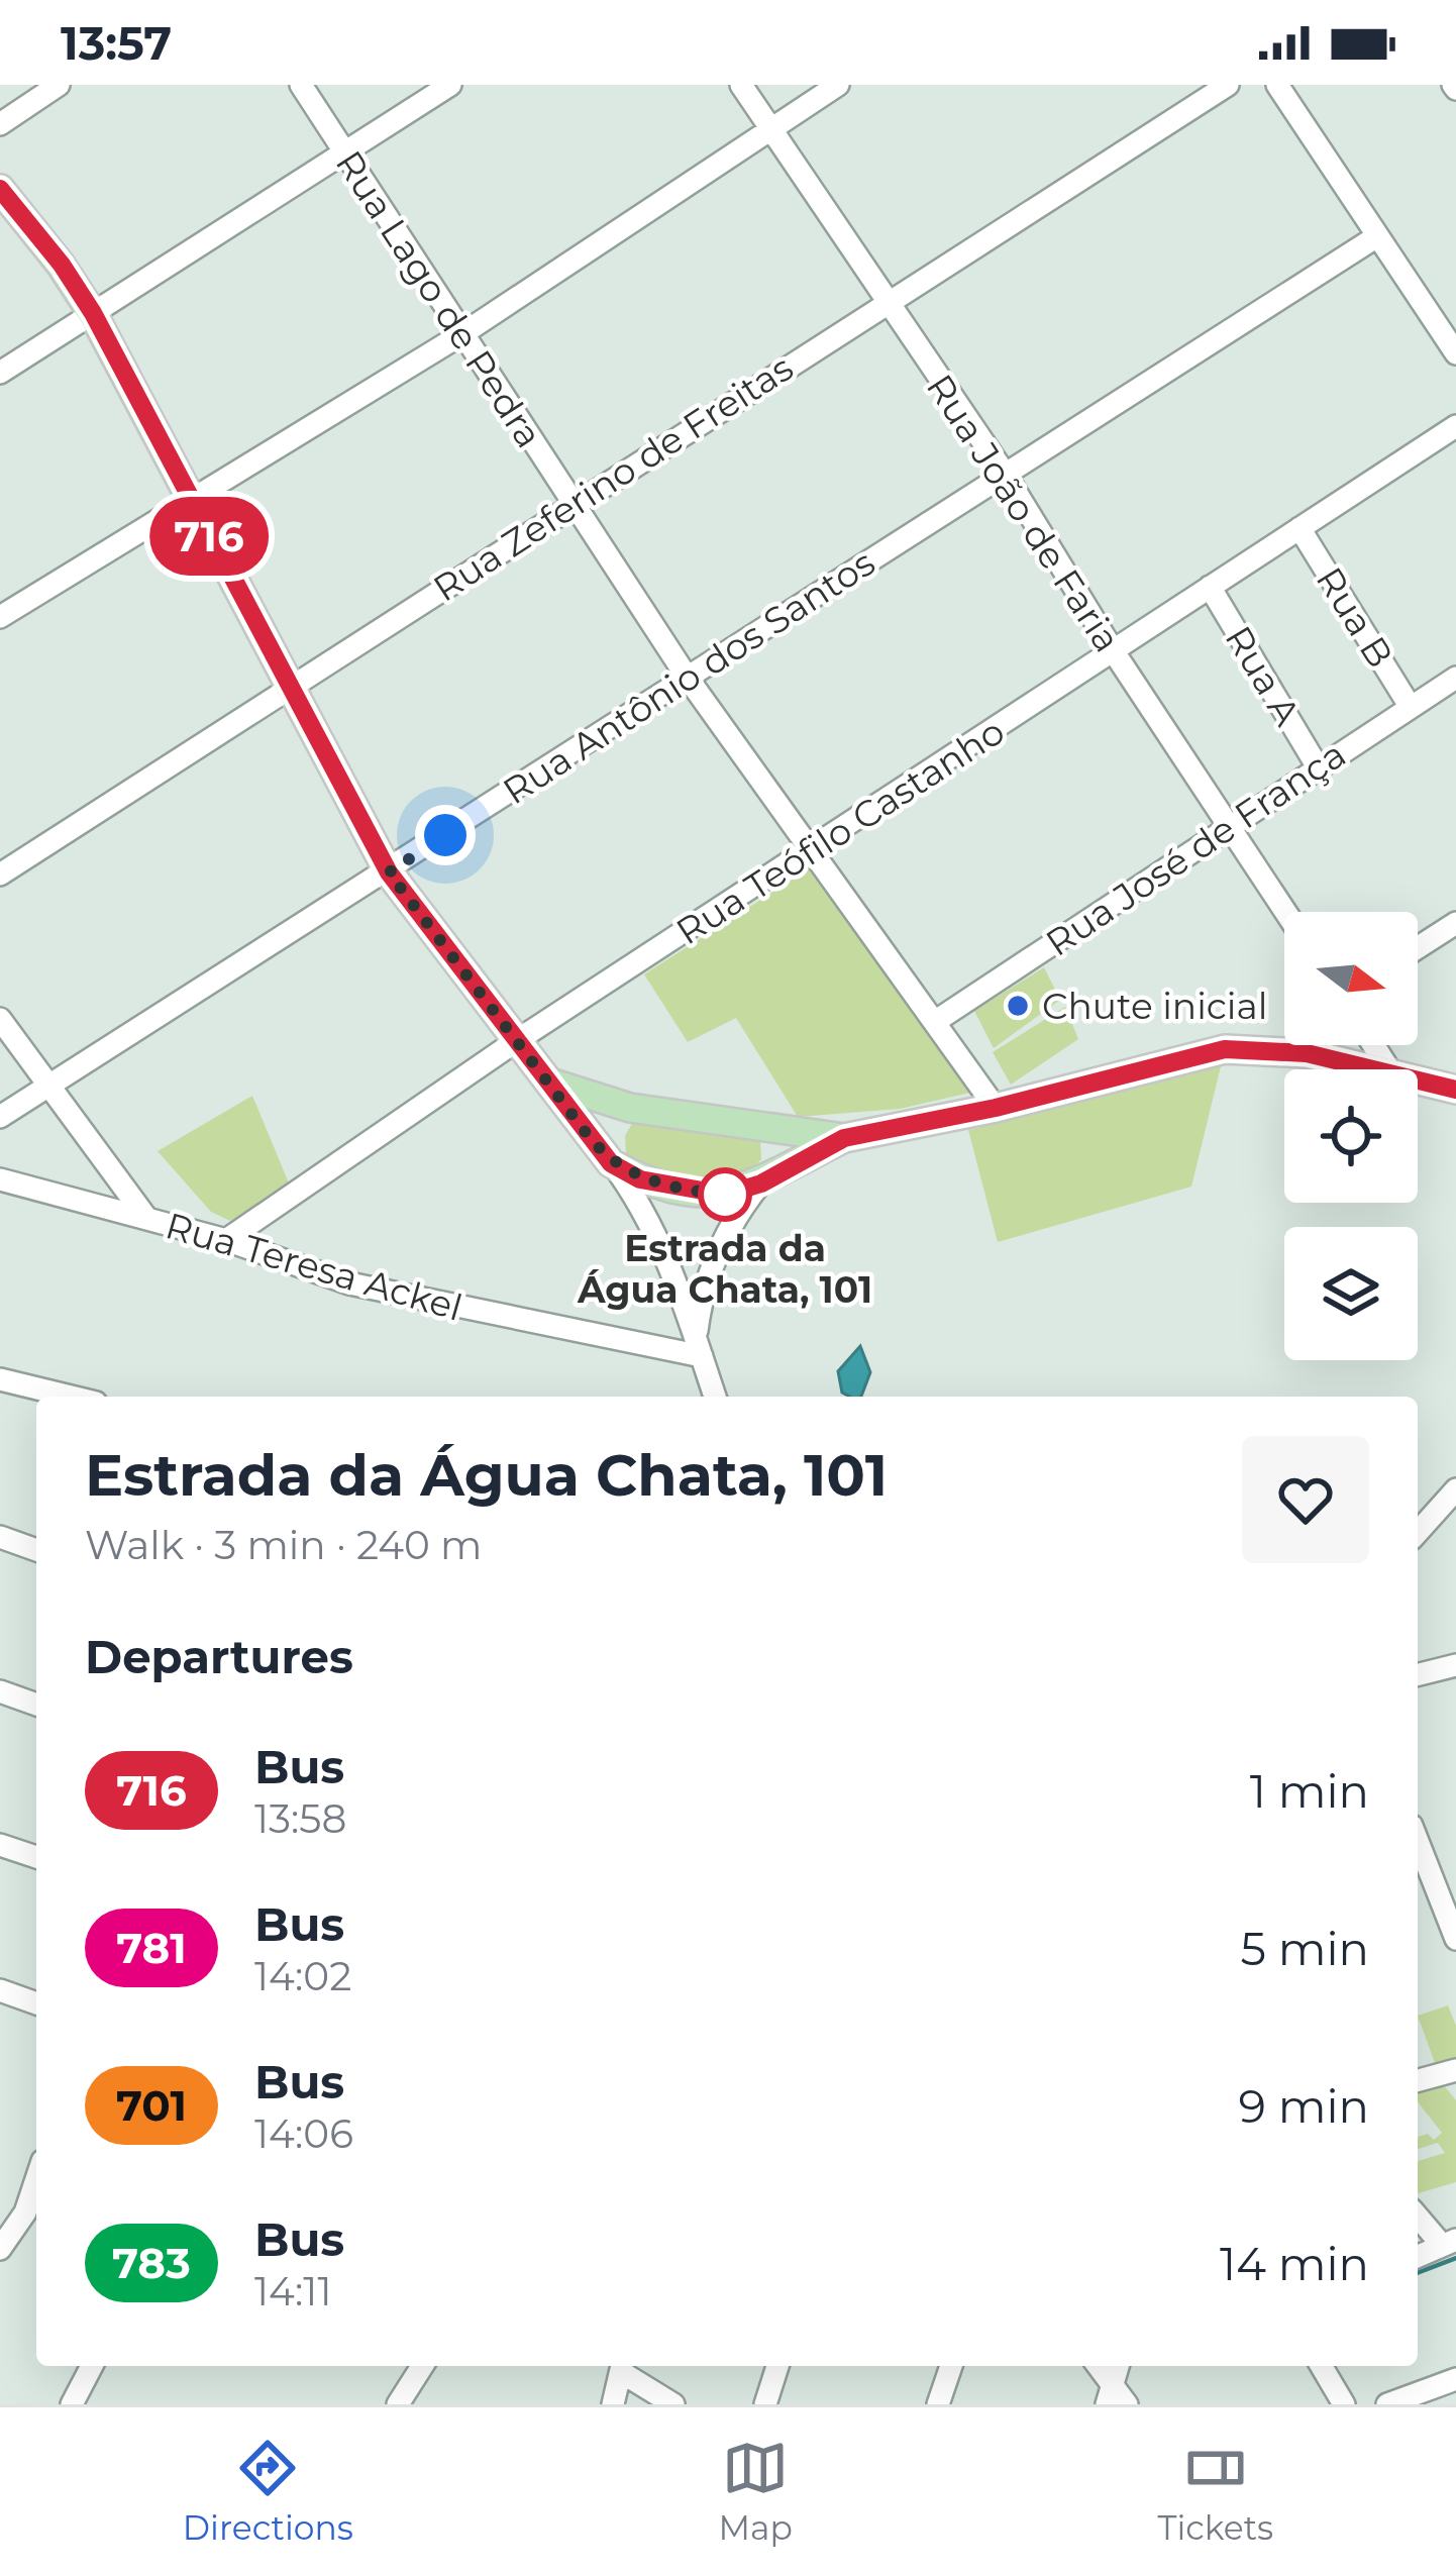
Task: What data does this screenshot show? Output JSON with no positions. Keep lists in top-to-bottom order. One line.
{"streets":{"street":["Rua Lago de Pedra","Rua Zeferino de Freitas","Rua João de Faria","Rua B","Rua A","Rua Antônio dos Santos","Rua Teófilo Castanho","Rua José de França","Rua Teresa Ackel"]},"crossings":[["Rua Lago de Pedra","Rua Zeferino de Freitas"],["Rua Lago de Pedra","Rua Antônio dos Santos"],["Rua Lago de Pedra","Rua Teófilo Castanho"],["Rua Lago de Pedra","Rua José de França"],["Rua Zeferino de Freitas","Rua João de Faria"],["Rua João de Faria","Rua Antônio dos Santos"],["Rua João de Faria","Rua Teófilo Castanho"],["Rua João de Faria","Rua José de França"],["Rua B","Rua Teófilo Castanho"],["Rua B","Rua José de França"],["Rua A","Rua Teófilo Castanho"],["Rua A","Rua José de França"],["Rua Teófilo Castanho","Rua Teresa Ackel"]],"places":["Chute inicial","Estrada da Água Chata, 101"],"lines":["bus line 716"],"north":"right","page":{"status":"13:57","on_map":"716","heading":[["Estrada da Água Chata, 101","Walk · 3 min · 240 m"],"Departures"],"list":[{"mark":"716","name":"Bus","note":"13:58","value":"1 min"},{"mark":"781","name":"Bus","note":"14:02","value":"5 min"},{"mark":"701","name":"Bus","note":"14:06","value":"9 min"},{"mark":"783","name":"Bus","note":"14:11","value":"14 min"}],"tabs":["Directions","Map","Tickets"]}}
